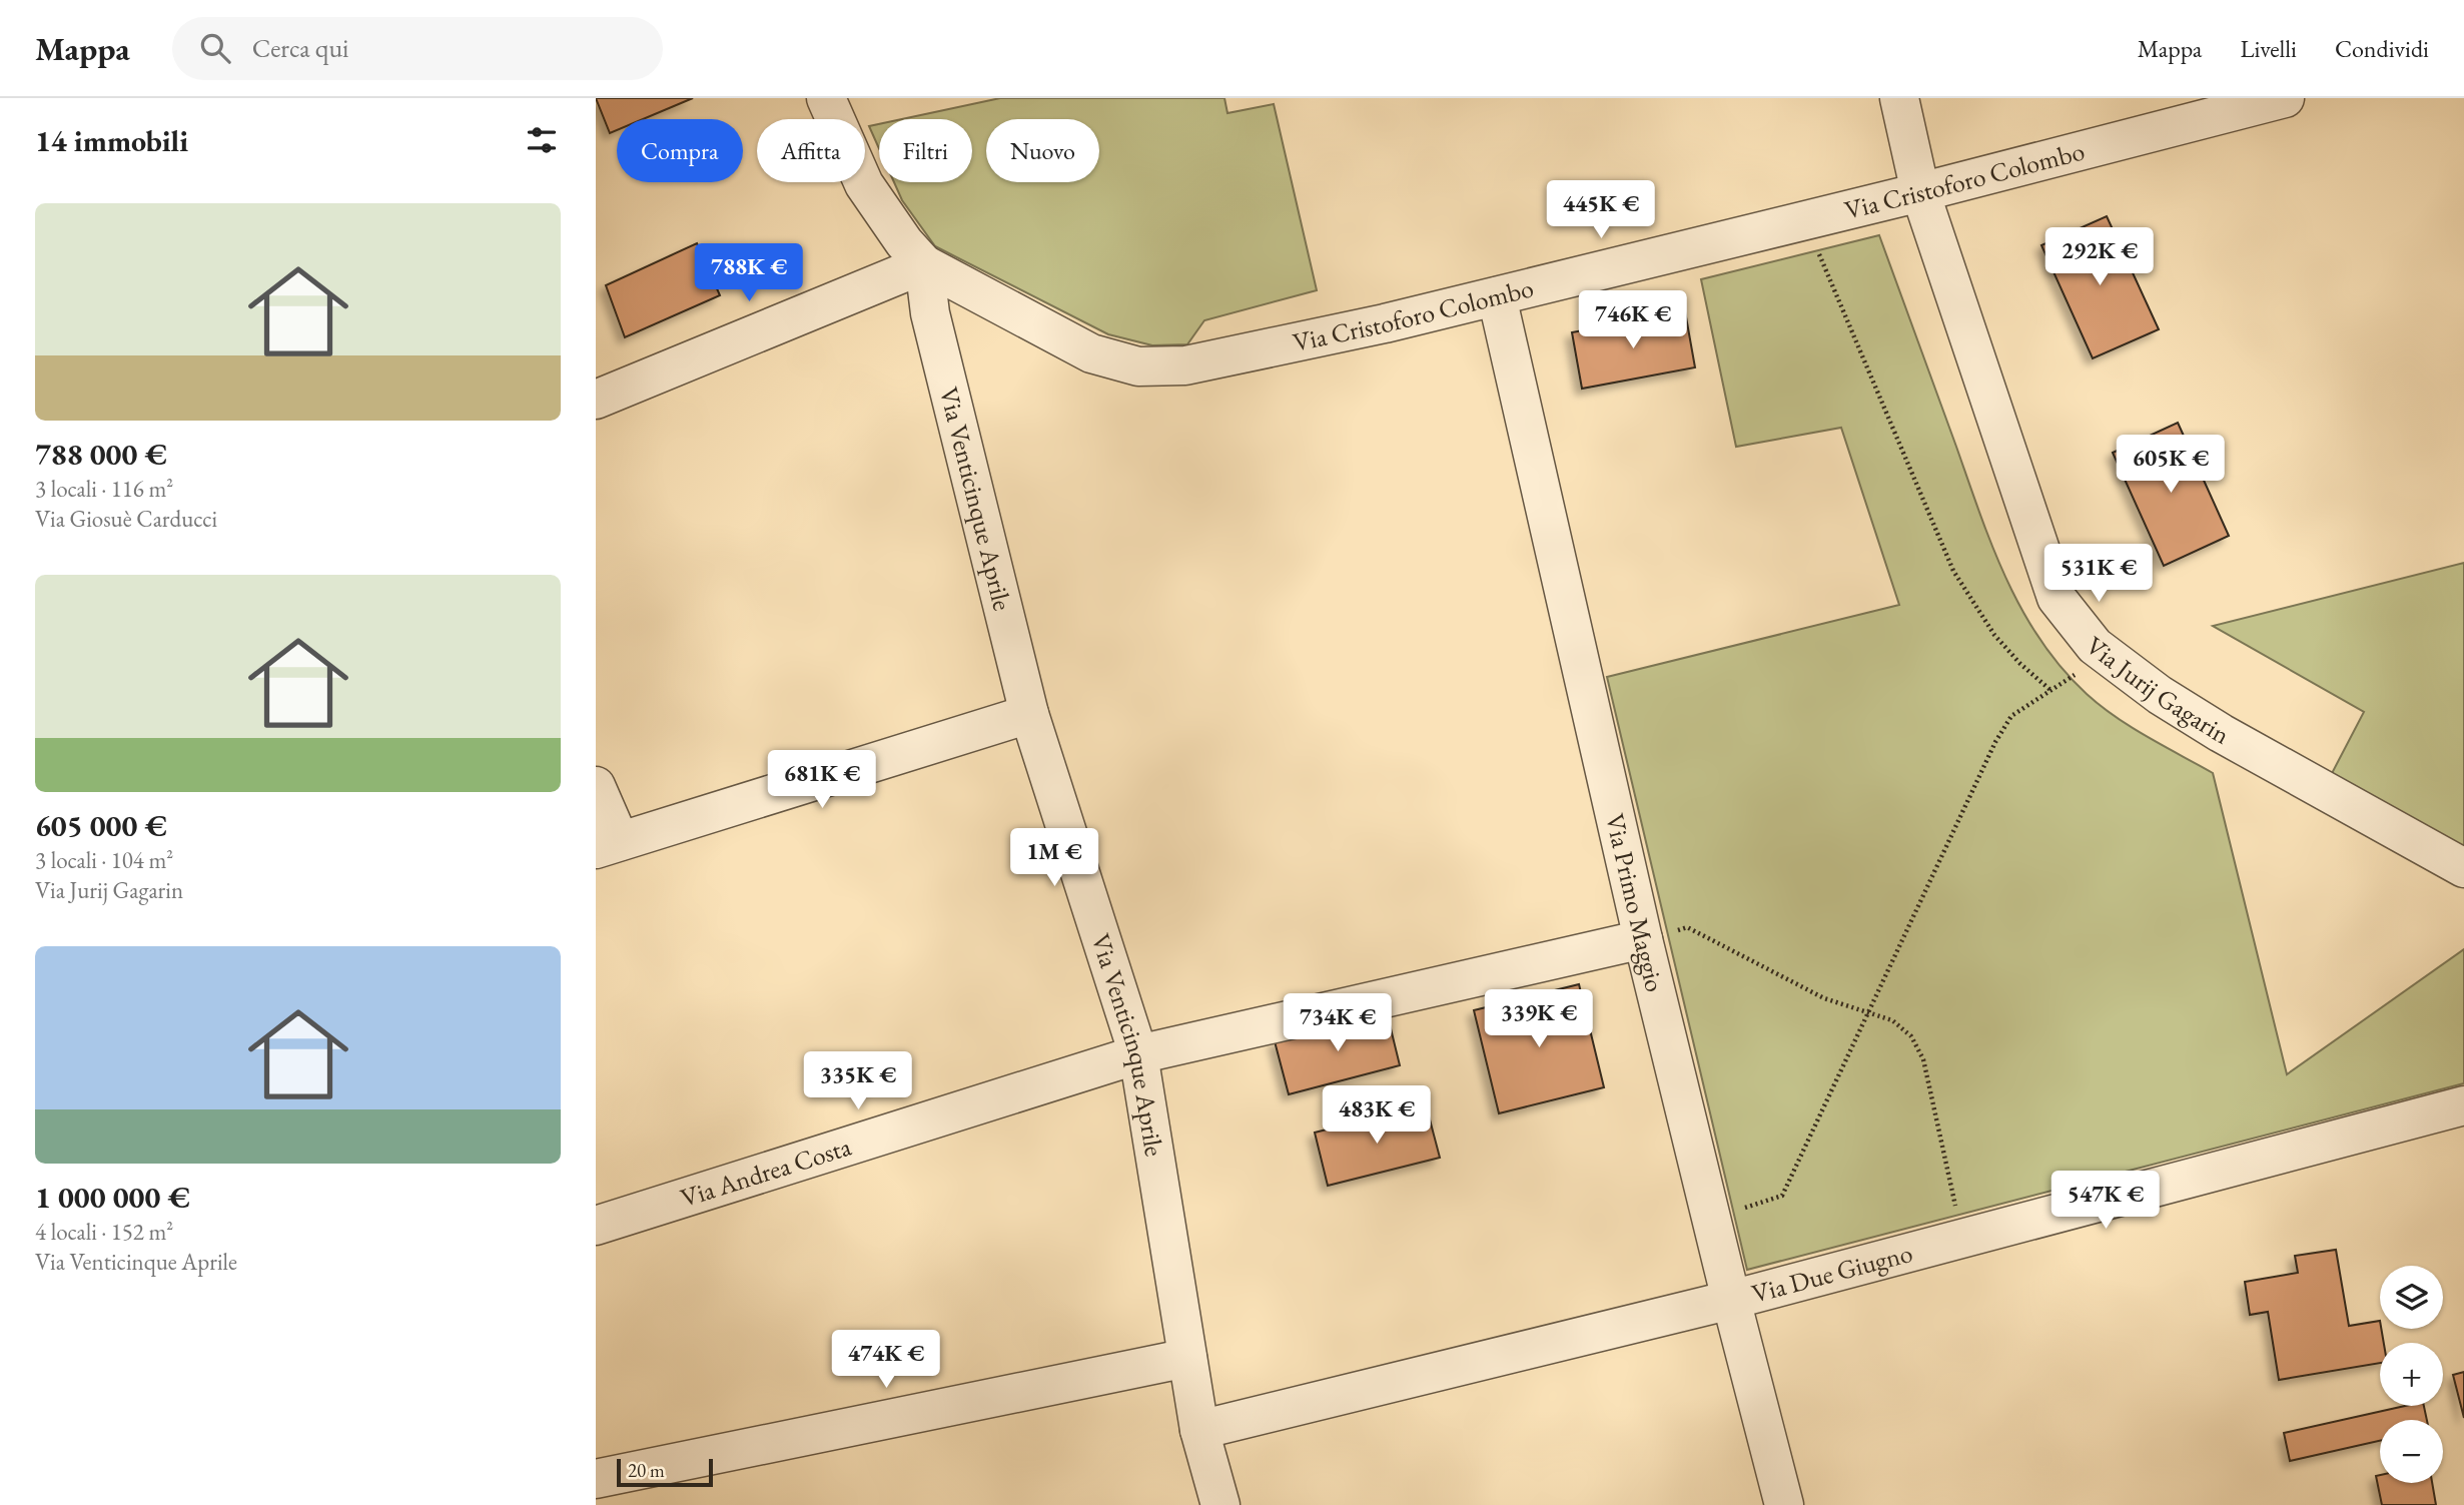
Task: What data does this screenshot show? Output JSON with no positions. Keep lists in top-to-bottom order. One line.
{"streets":{"street":["Via Cristoforo Colombo","Via Venticinque Aprile","Via Jurij Gagarin","Via Primo Maggio","Via Andrea Costa","Via Due Giugno"]},"crossings":[["Via Cristoforo Colombo","Via Venticinque Aprile"],["Via Cristoforo Colombo","Via Jurij Gagarin"],["Via Cristoforo Colombo","Via Primo Maggio"],["Via Venticinque Aprile","Via Andrea Costa"],["Via Venticinque Aprile","Via Due Giugno"],["Via Primo Maggio","Via Andrea Costa"],["Via Primo Maggio","Via Due Giugno"]],"scale_bar":"20 m","page":{"header":"Mappa","search":"Cerca qui","nav":["Mappa","Livelli","Condividi"],"heading":"14 immobili","chip":["Compra","Affitta","Filtri","Nuovo"],"price":["445K €","292K €","788K €","746K €","605K €","531K €","681K €","1M €","339K €","734K €","335K €","483K €","547K €","474K €"],"list":[{"name":"788 000 €","note":"3 locali · 116 m² · Via Giosuè Carducci"},{"name":"605 000 €","note":"3 locali · 104 m² · Via Jurij Gagarin"},{"name":"1 000 000 €","note":"4 locali · 152 m² · Via Venticinque Aprile"}],"map_buttons":["+","−"],"scale":"20 m"}}
